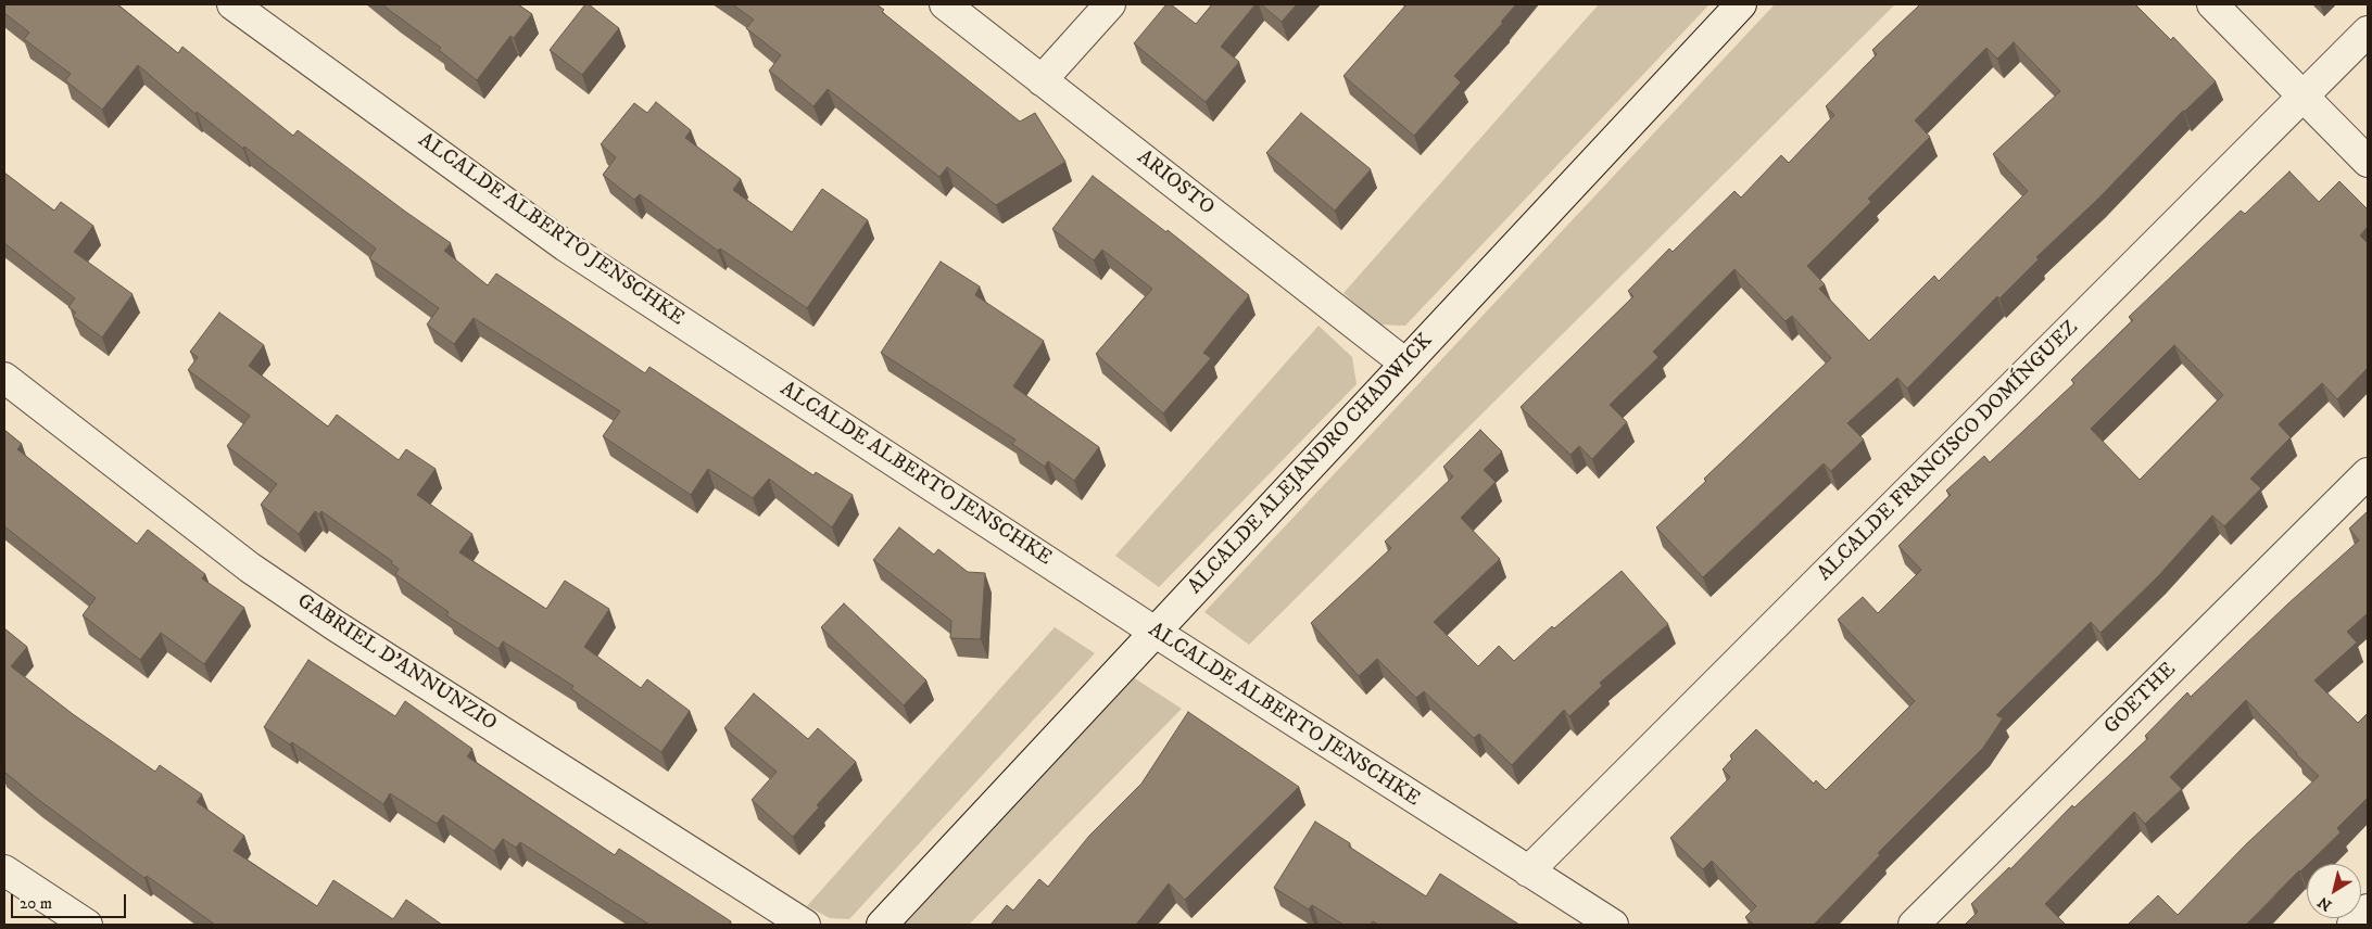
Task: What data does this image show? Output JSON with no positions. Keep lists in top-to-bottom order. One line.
{"streets":{"street":["ARIOSTO","ALCALDE ALBERTO JENSCHKE","ALCALDE FRANCISCO DOMÍNGUEZ","ALCALDE ALEJANDRO CHADWICK","GABRIEL D'ANNUNZIO","GOETHE"]},"crossings":[["ARIOSTO","ALCALDE ALEJANDRO CHADWICK"],["ALCALDE ALBERTO JENSCHKE","ALCALDE FRANCISCO DOMÍNGUEZ"],["ALCALDE ALBERTO JENSCHKE","ALCALDE ALEJANDRO CHADWICK"]],"scale_bar":"20 m","north":"bottom left"}
